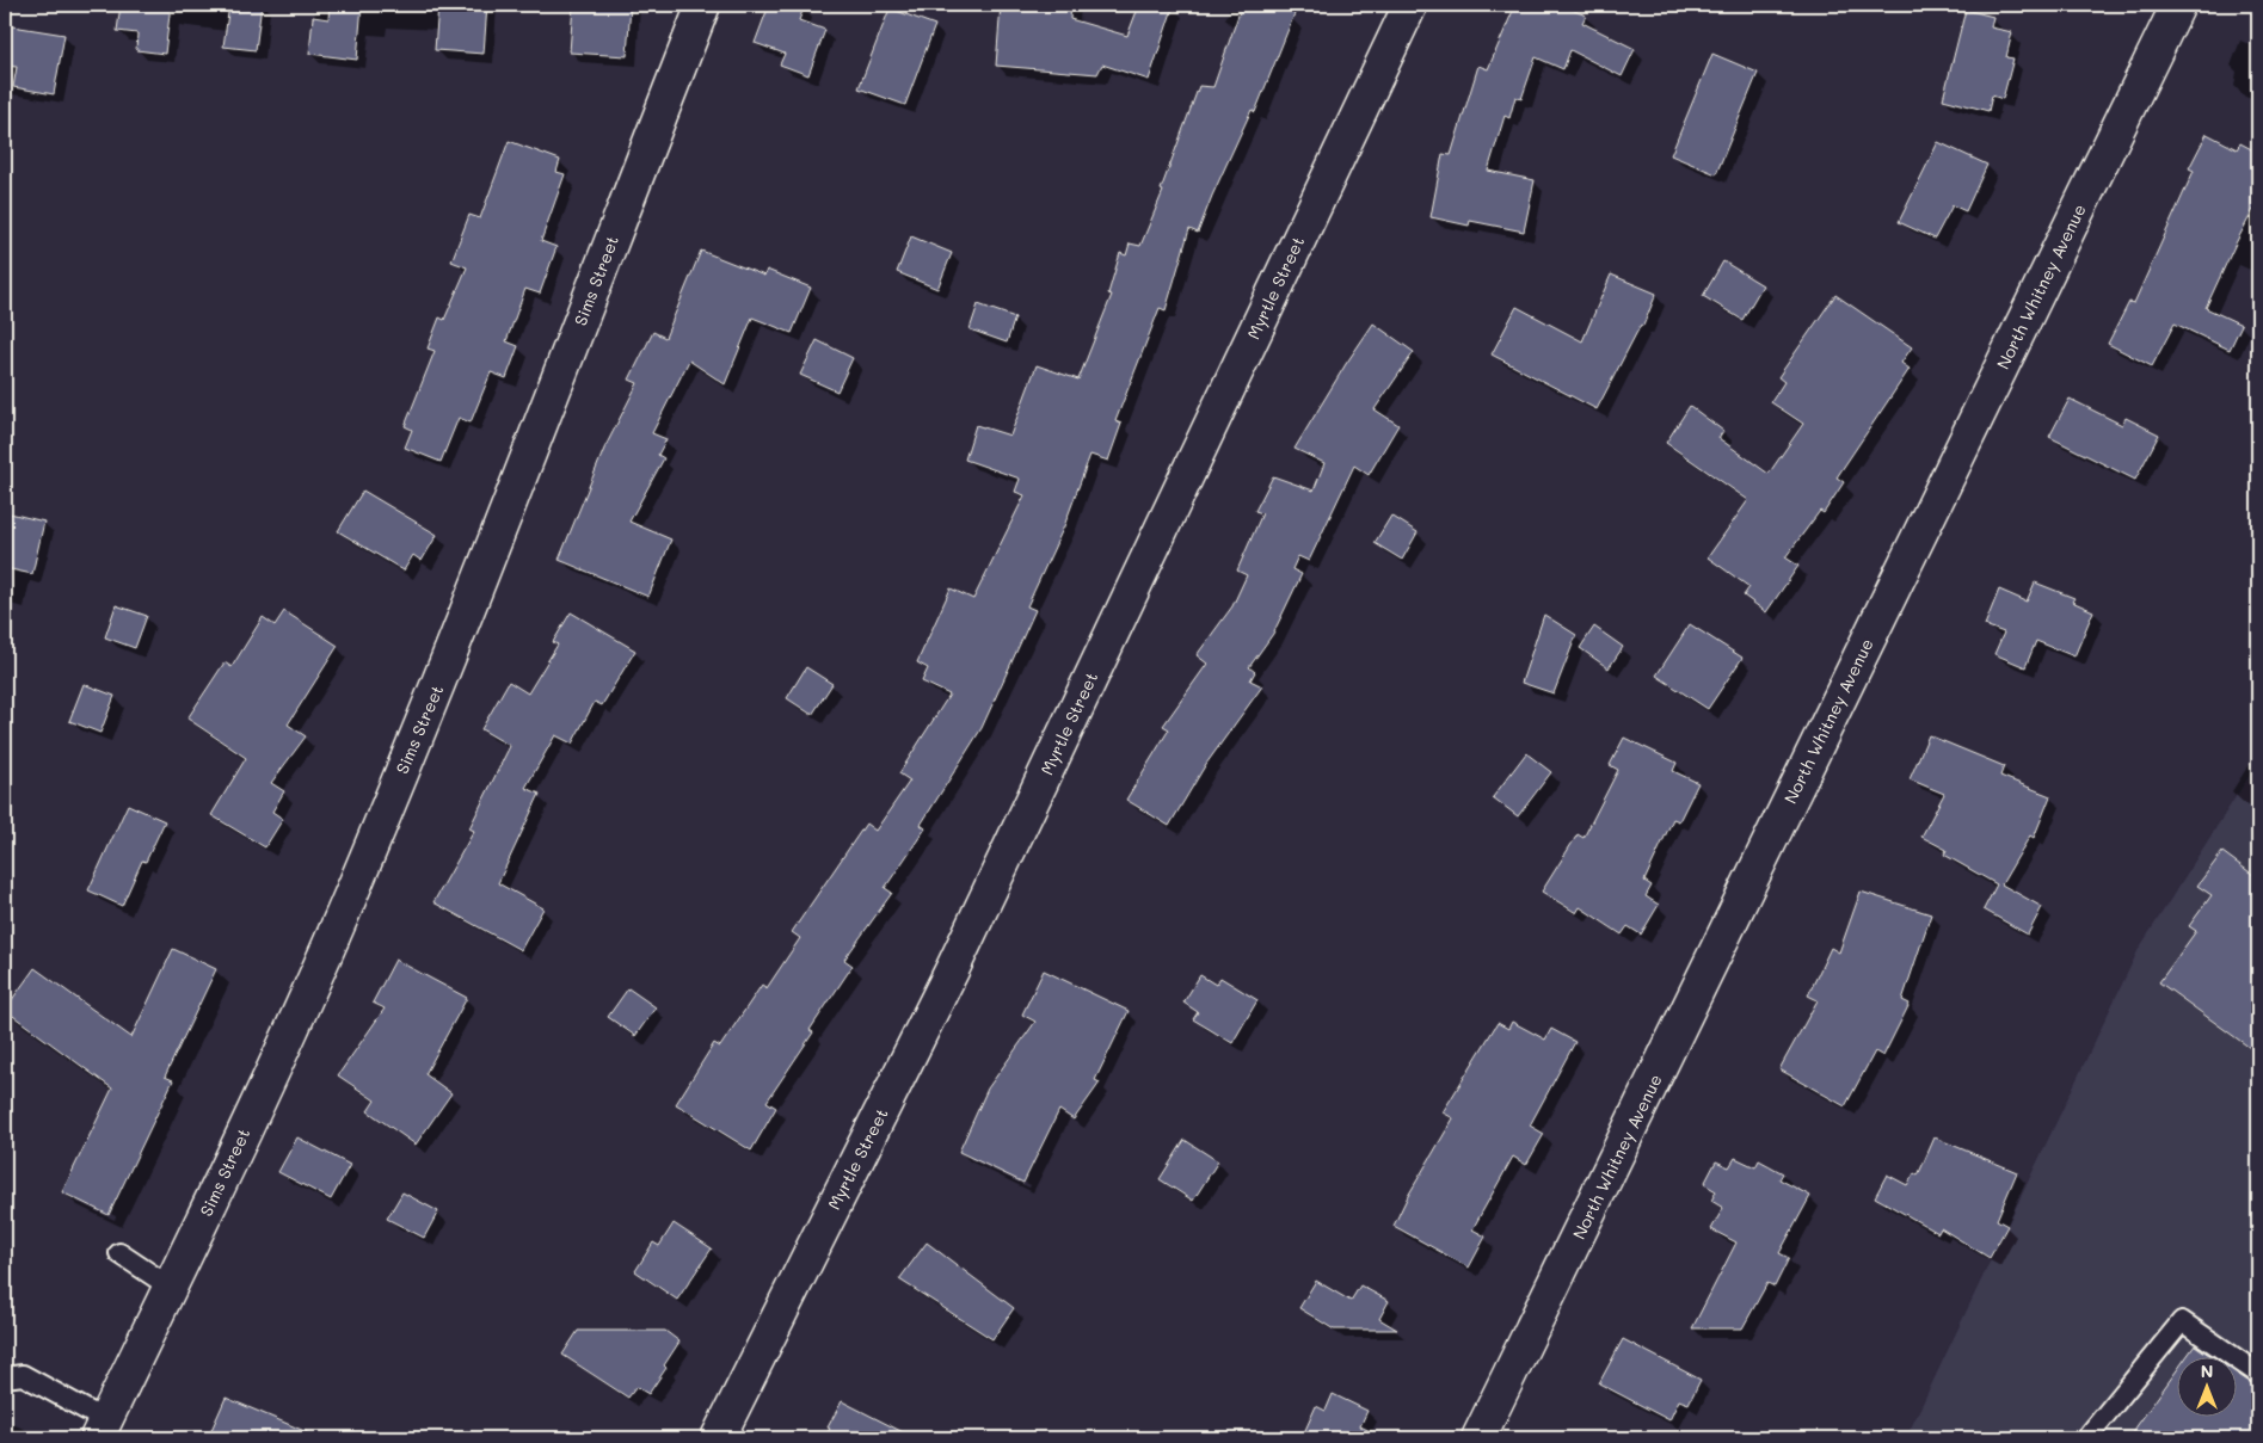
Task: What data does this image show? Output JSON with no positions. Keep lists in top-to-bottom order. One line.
{"streets":{"street":["Sims Street","North Whitney Avenue","Myrtle Street"]},"north":"top"}
